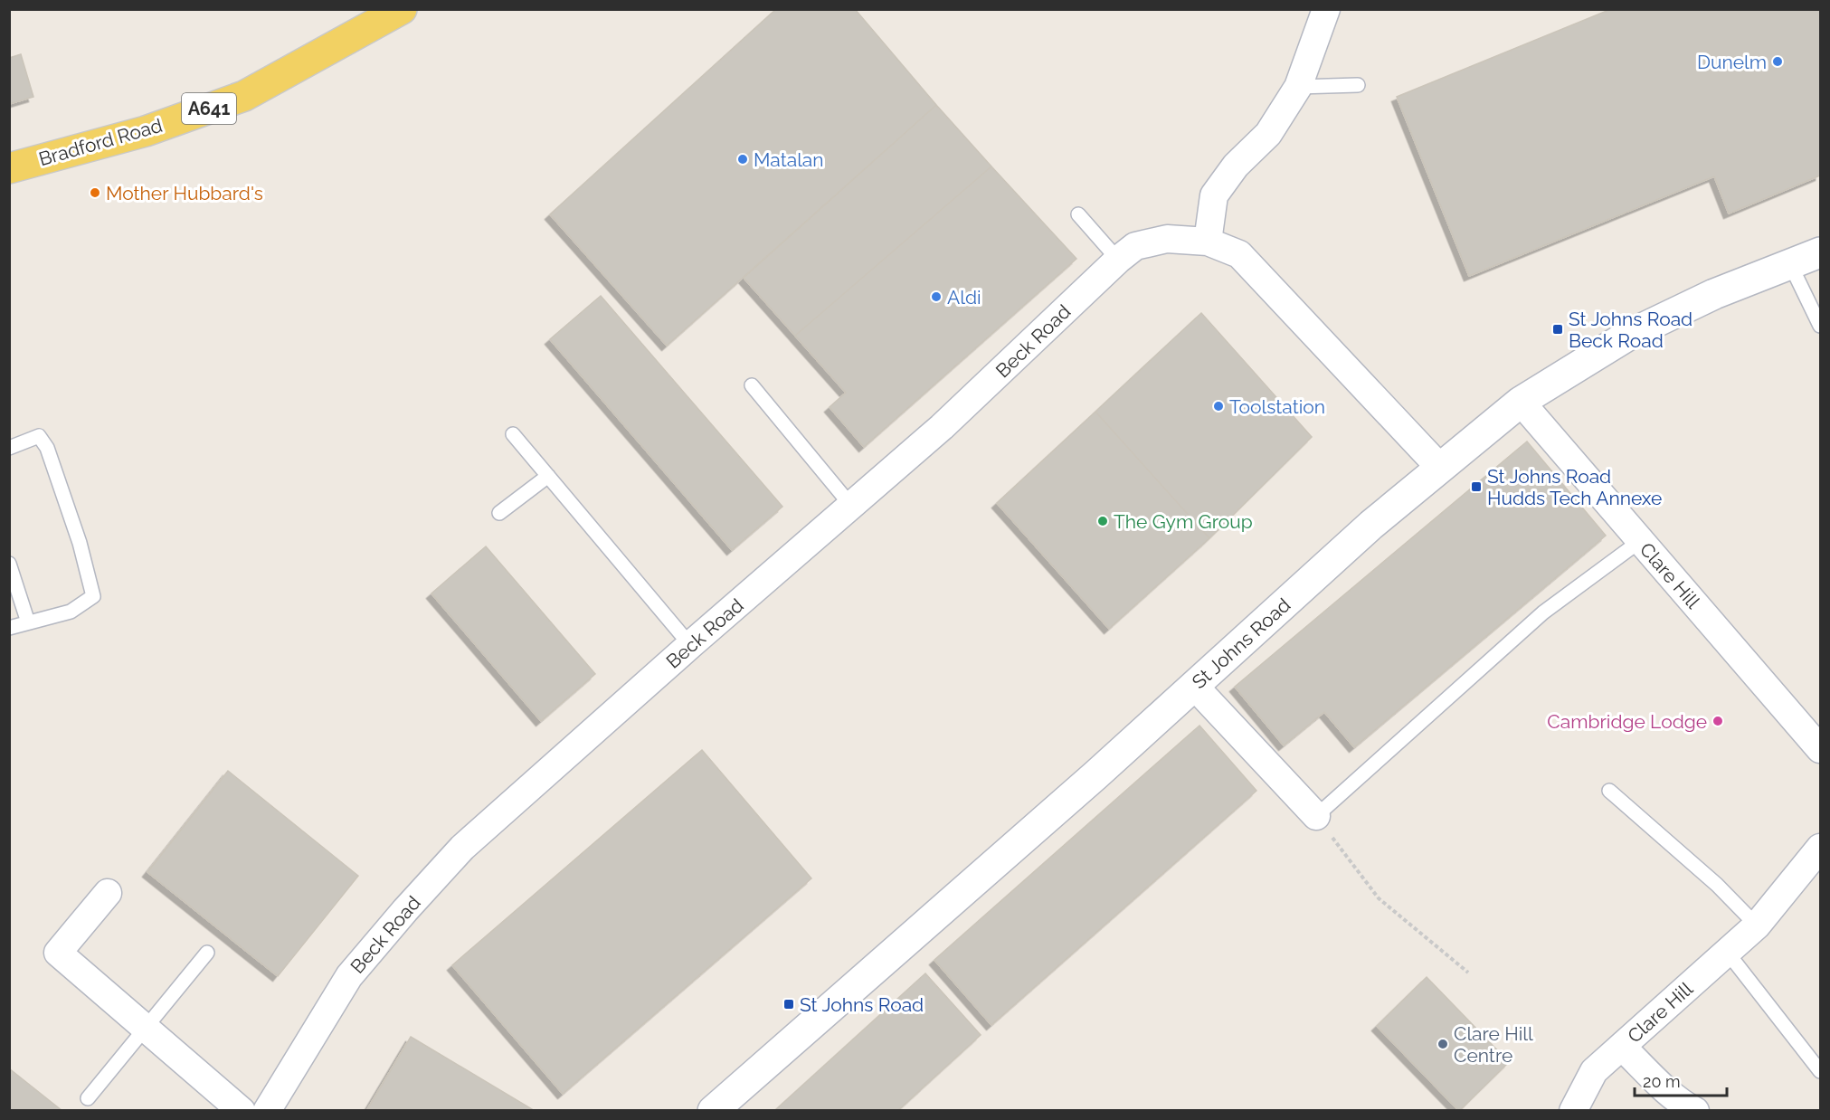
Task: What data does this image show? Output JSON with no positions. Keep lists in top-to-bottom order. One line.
{"streets":{"main road":["A641","Bradford Road"],"street":["Beck Road","Clare Hill","St Johns Road"]},"crossings":[["Beck Road","St Johns Road"],["Clare Hill","St Johns Road"]],"places":{"other":["Dunelm","Matalan","Mother Hubbard's","Aldi","Toolstation","The Gym Group","Cambridge Lodge","Clare Hill Centre"],"transit":["St Johns Road Beck Road","St Johns Road Hudds Tech Annexe","St Johns Road"]},"scale_bar":"20 m"}
